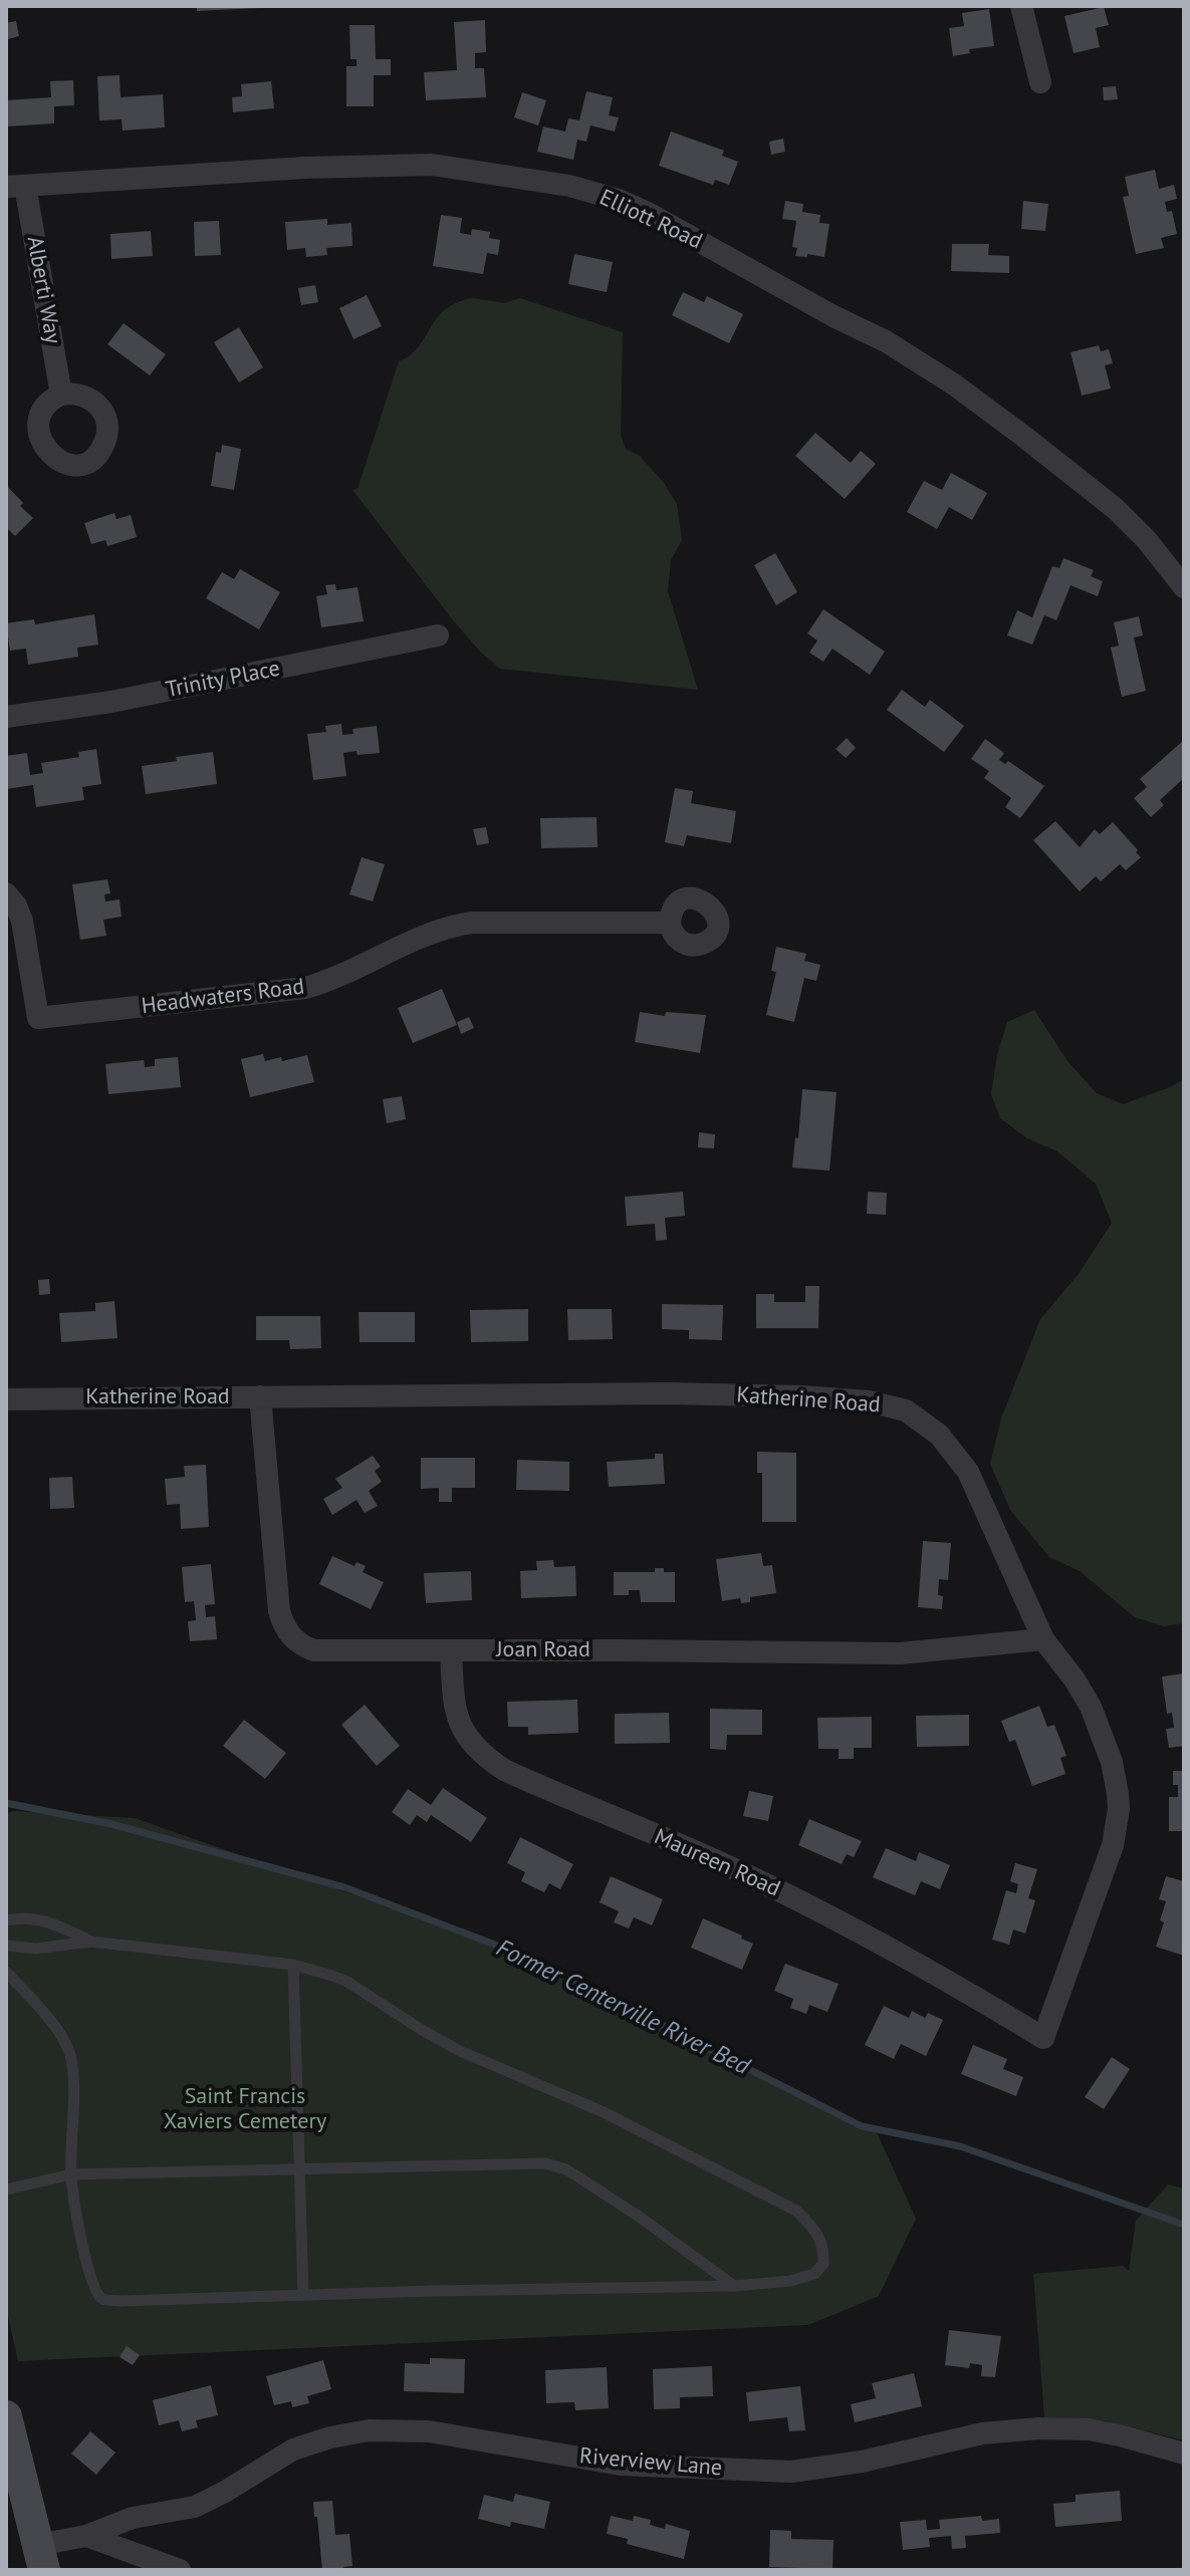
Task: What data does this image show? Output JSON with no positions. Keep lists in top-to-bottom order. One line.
{"streets":{"street":["Elliott Road","Alberti Way","Trinity Place","Headwaters Road","Katherine Road","Joan Road","Maureen Road","Riverview Lane"]},"crossings":[["Elliott Road","Alberti Way"],["Katherine Road","Joan Road"],["Katherine Road","Maureen Road"],["Joan Road","Maureen Road"]],"water":["Former Centerville River Bed"],"parks":["Saint Francis Xaviers Cemetery"]}
